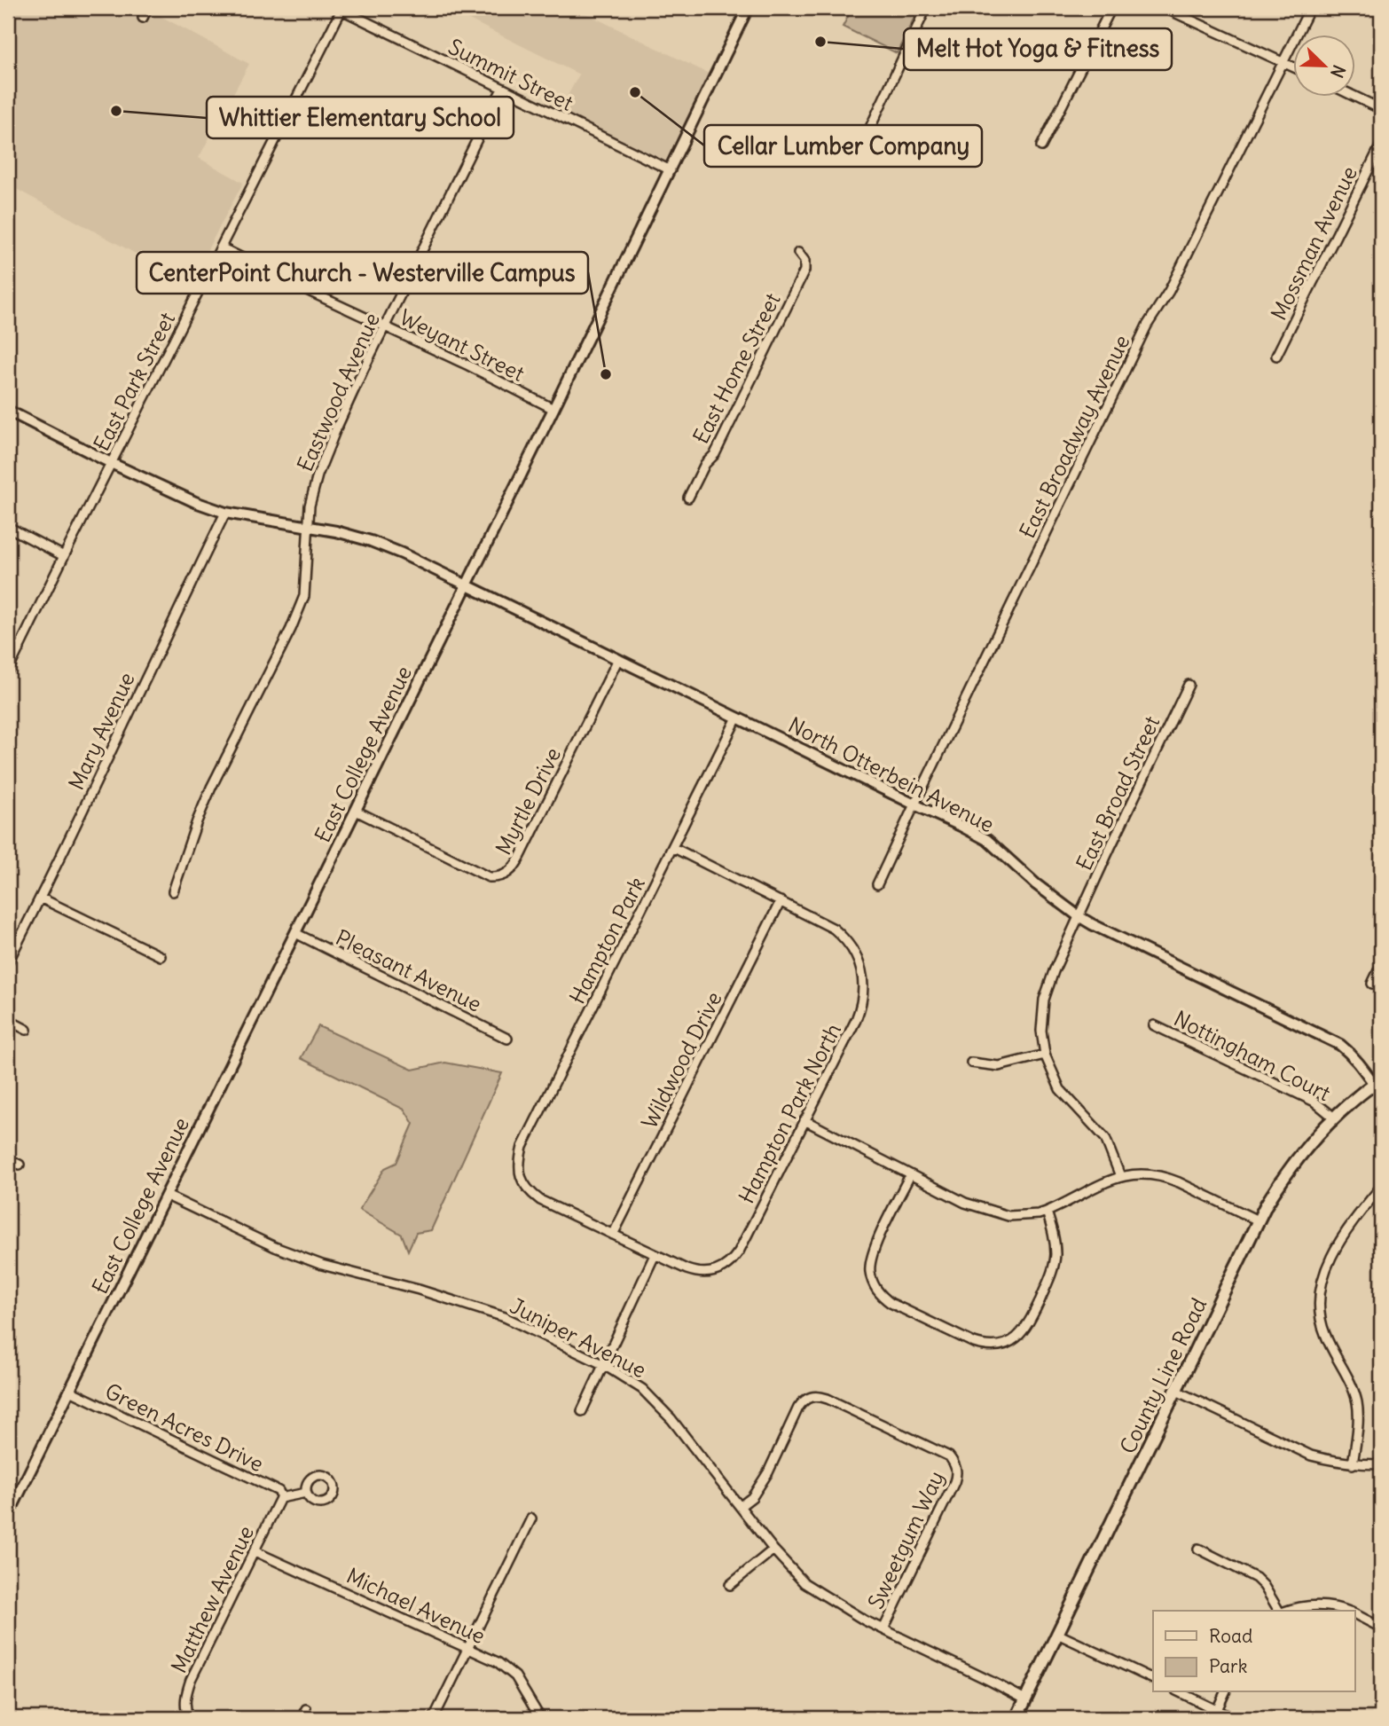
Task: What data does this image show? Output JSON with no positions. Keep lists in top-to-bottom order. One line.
{"streets":{"main road":["County Line Road"],"street":["Summit Street","Mossman Avenue","Weyant Street","East Home Street","East Park Street","Eastwood Avenue","East Broadway Avenue","Mary Avenue","East College Avenue","North Otterbein Avenue","East Broad Street","Myrtle Drive","Hampton Park","Pleasant Avenue","Nottingham Court","Wildwood Drive","Hampton Park North","Juniper Avenue","Green Acres Drive","Sweetgum Way","Matthew Avenue","Michael Avenue"]},"crossings":[["Summit Street","East Park Street"],["Summit Street","Eastwood Avenue"],["Summit Street","East College Avenue"],["Weyant Street","East Park Street"],["Weyant Street","Eastwood Avenue"],["Weyant Street","East College Avenue"],["East Park Street","North Otterbein Avenue"],["Eastwood Avenue","North Otterbein Avenue"],["East Broadway Avenue","North Otterbein Avenue"],["Mary Avenue","North Otterbein Avenue"],["East College Avenue","North Otterbein Avenue"],["East College Avenue","Myrtle Drive"],["East College Avenue","Pleasant Avenue"],["East College Avenue","Juniper Avenue"],["East College Avenue","Green Acres Drive"],["North Otterbein Avenue","East Broad Street"],["North Otterbein Avenue","Myrtle Drive"],["North Otterbein Avenue","Hampton Park"],["North Otterbein Avenue","County Line Road"],["Hampton Park","Wildwood Drive"],["Nottingham Court","County Line Road"],["Wildwood Drive","Hampton Park North"],["Juniper Avenue","County Line Road"],["Juniper Avenue","Sweetgum Way"],["Green Acres Drive","Matthew Avenue"],["Matthew Avenue","Michael Avenue"]],"places":["Melt Hot Yoga & Fitness","Cellar Lumber Company","Whittier Elementary School","CenterPoint Church - Westerville Campus"],"legend":["Road","Park"],"north":"bottom right"}
